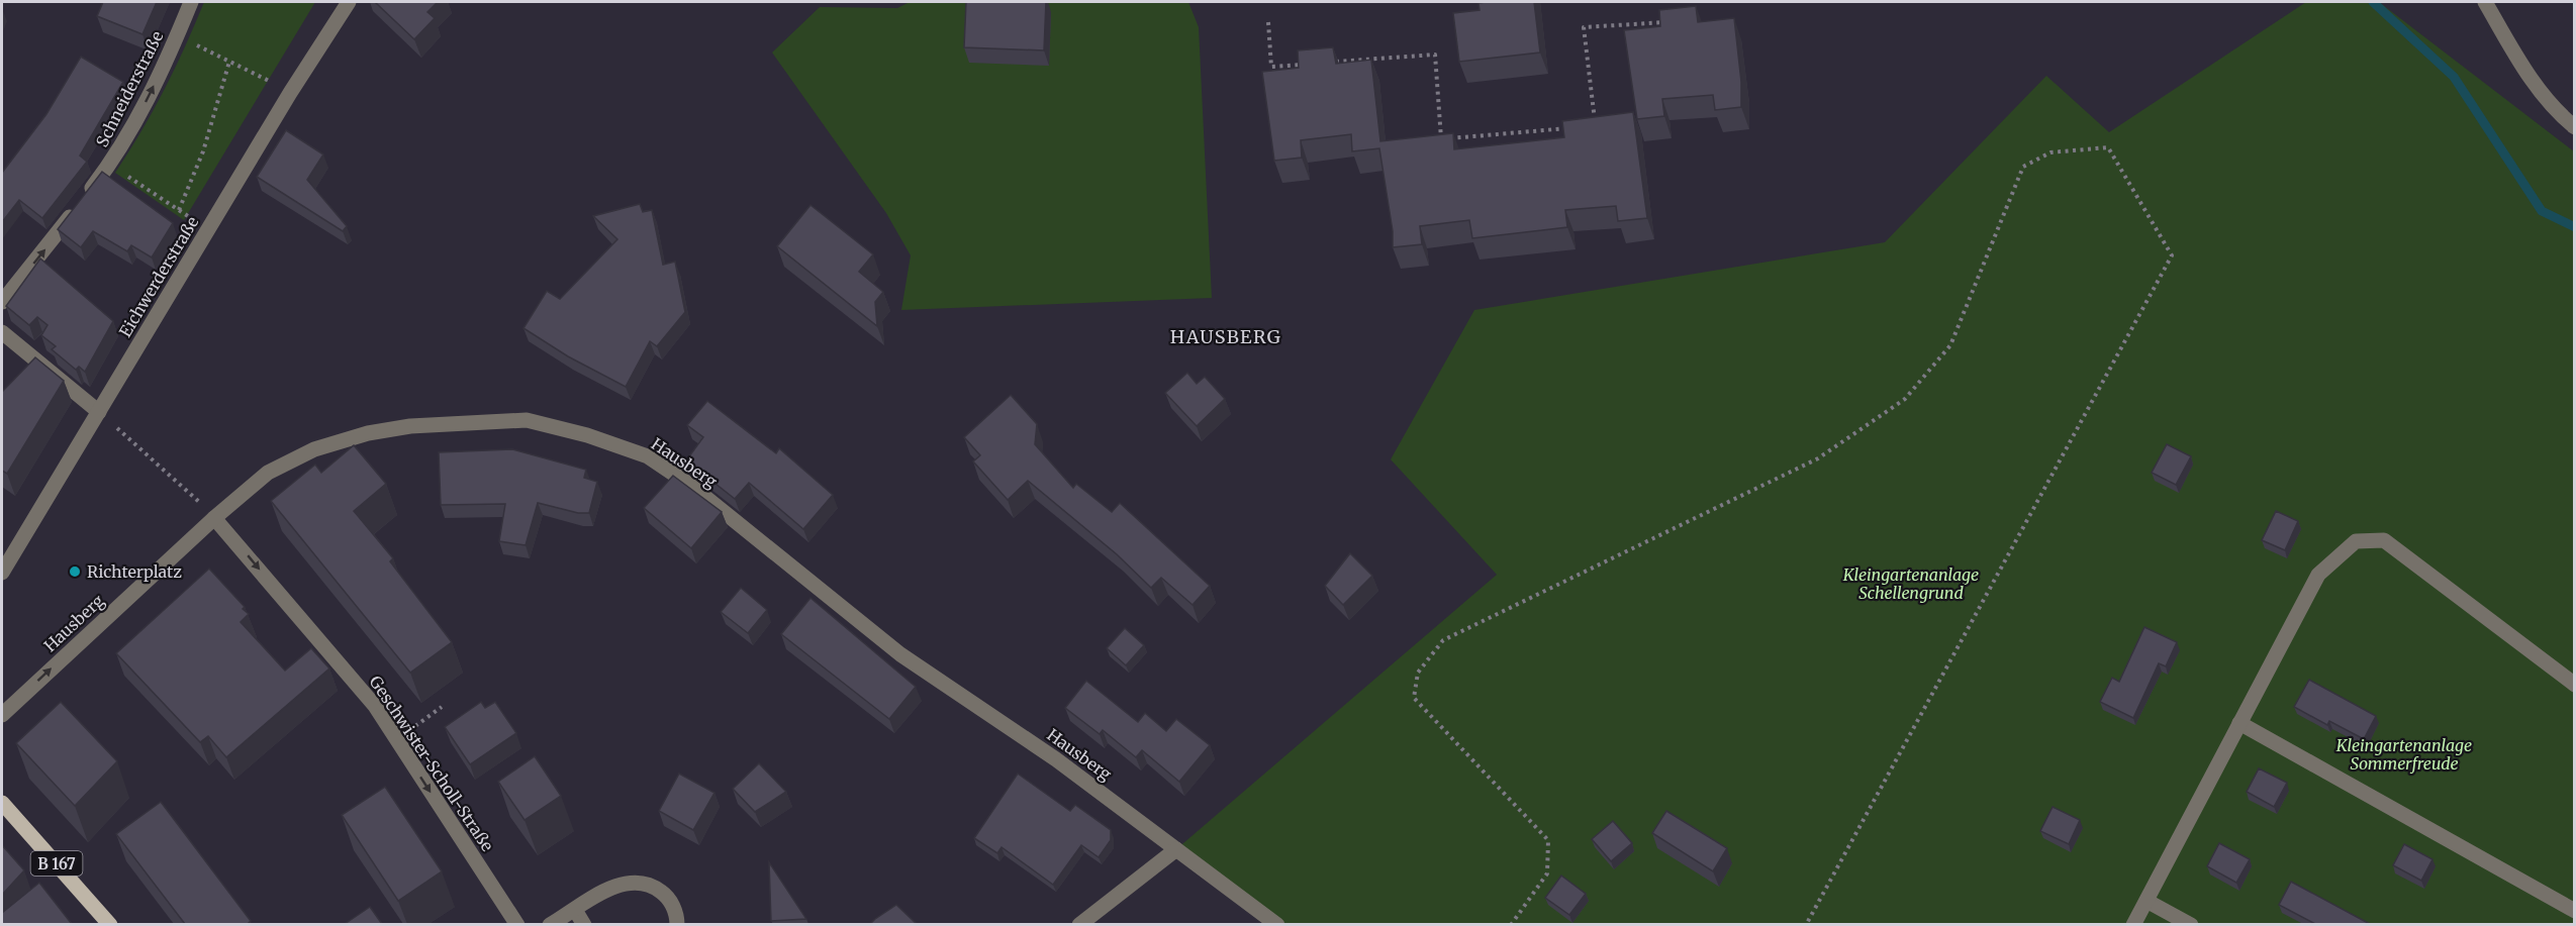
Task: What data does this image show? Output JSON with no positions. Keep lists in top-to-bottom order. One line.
{"streets":{"main road":["B 167"],"street":["Schneiderstraße","Eichwerderstraße","Hausberg","Geschwister-Scholl-Straße"]},"crossings":[["Hausberg","Geschwister-Scholl-Straße"]],"one_way":["Schneiderstraße","Geschwister-Scholl-Straße"],"districts":["HAUSBERG"],"parks":["Kleingartenanlage Schellengrund","Kleingartenanlage Sommerfreude"],"places":["Richterplatz"]}
